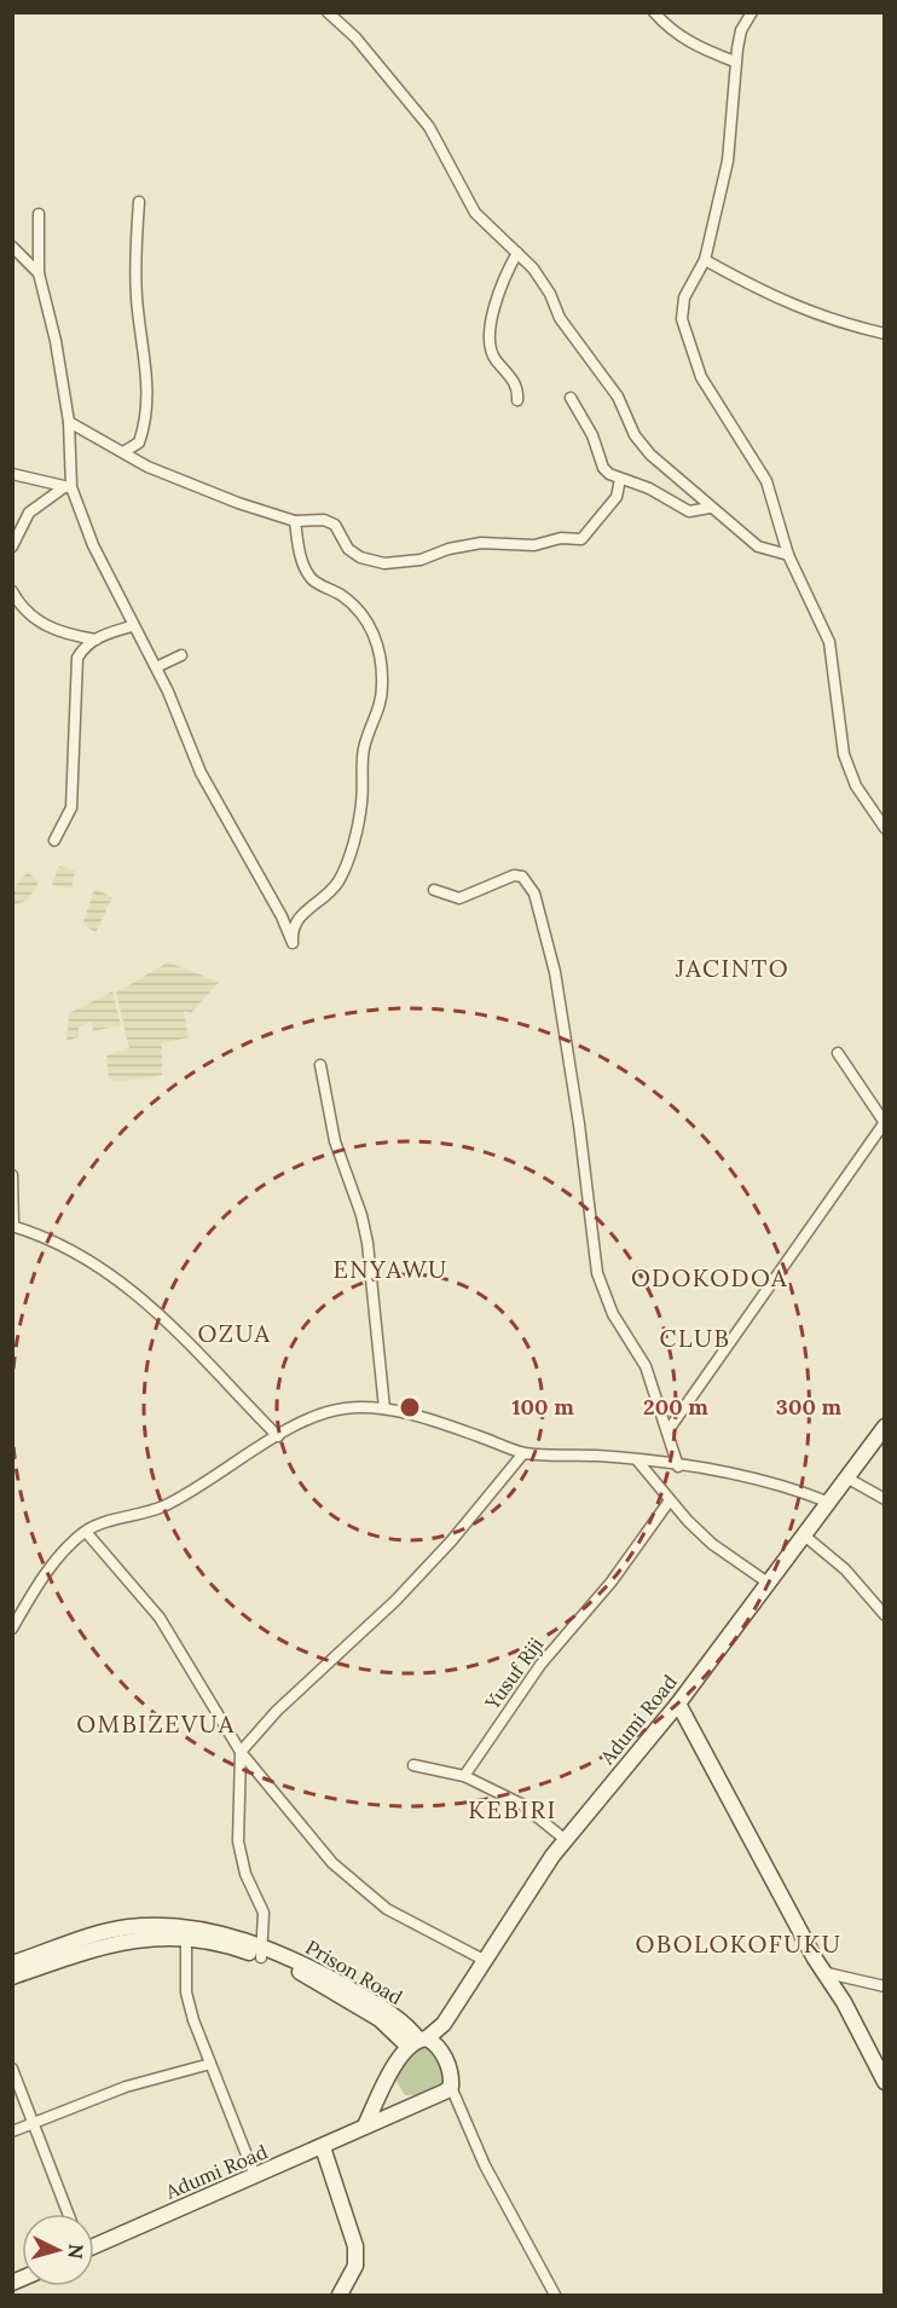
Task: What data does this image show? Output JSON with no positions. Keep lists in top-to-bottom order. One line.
{"streets":{"main road":["Adumi Road","Prison Road"],"street":["Yusuf Riji"]},"crossings":[["Adumi Road","Prison Road"]],"districts":["JACINTO","ENYAWU","ODOKODOA","OZUA","CLUB","OMBIZEVUA","KEBIRI","OBOLOKOFUKU"],"north":"right","rings":["100 m","200 m","300 m"]}
